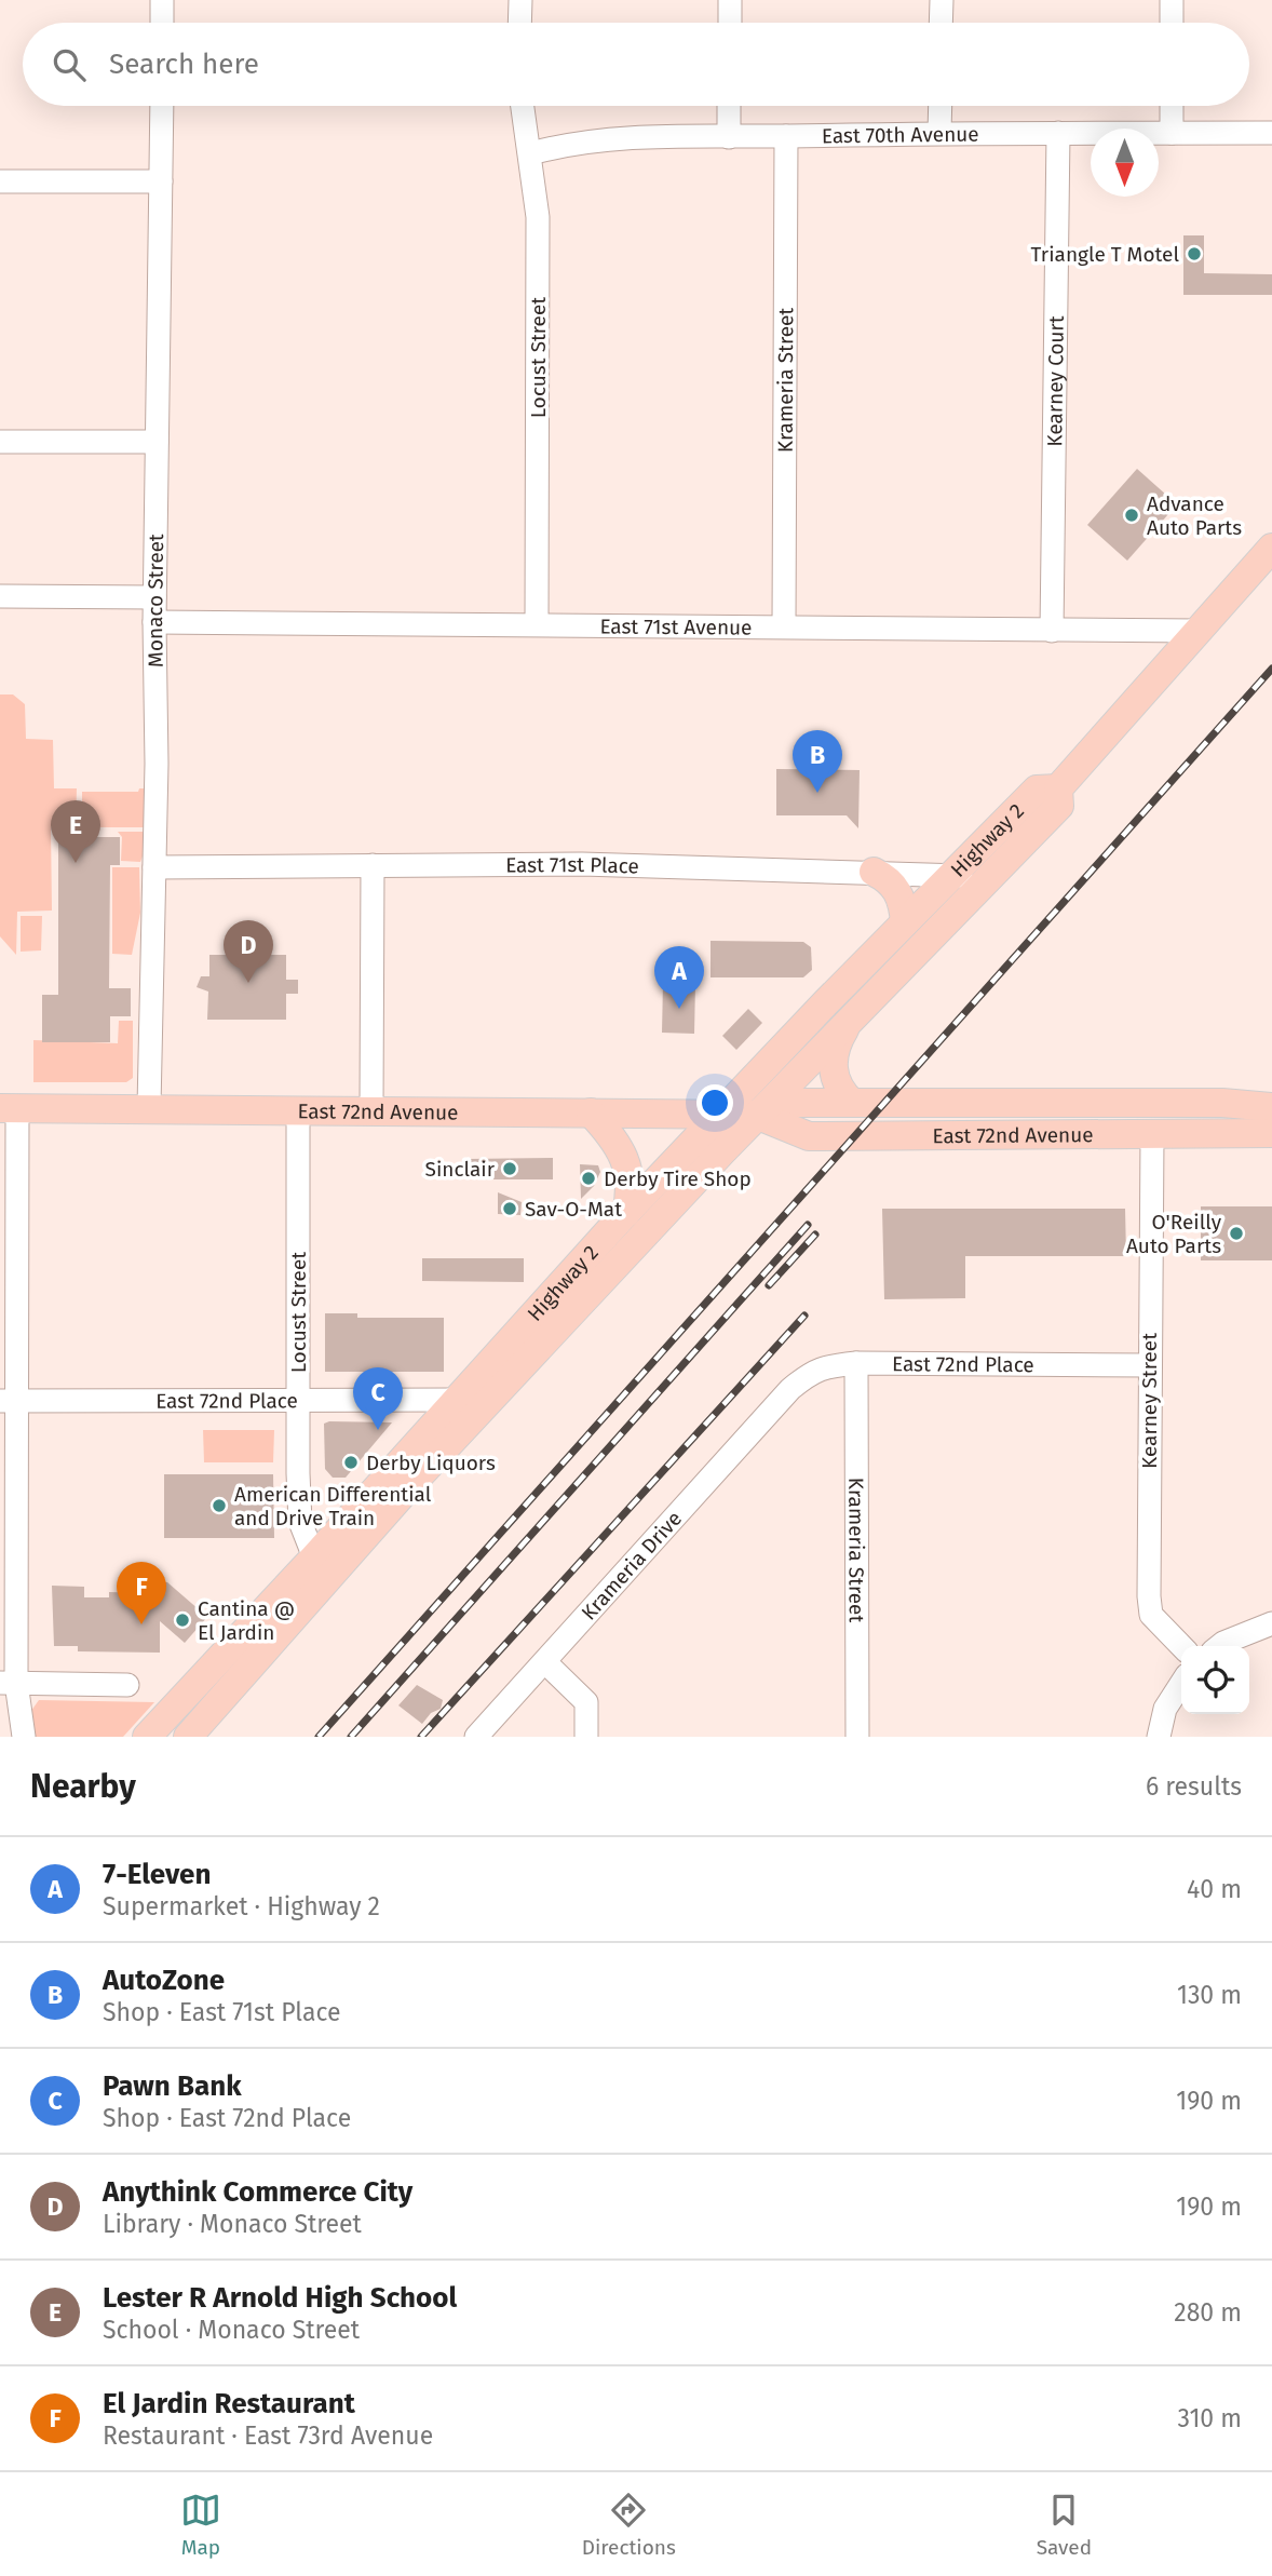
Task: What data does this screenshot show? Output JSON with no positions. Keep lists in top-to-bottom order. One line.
{"streets":{"main road":["Highway 2","East 72nd Avenue"],"street":["East 70th Avenue","Locust Street","Krameria Street","Kearney Court","Monaco Street","East 71st Avenue","East 71st Place","East 72nd Place","Kearney Street","Krameria Drive"]},"crossings":[["East 70th Avenue","Locust Street"],["East 70th Avenue","Krameria Street"],["East 70th Avenue","Kearney Court"],["Locust Street","East 71st Avenue"],["Locust Street","Highway 2"],["Locust Street","East 72nd Avenue"],["Locust Street","East 72nd Place"],["Krameria Street","East 71st Avenue"],["Krameria Street","East 72nd Place"],["Kearney Court","East 71st Avenue"],["Monaco Street","East 71st Avenue"],["Monaco Street","East 71st Place"],["Monaco Street","East 72nd Avenue"],["East 71st Avenue","Highway 2"],["Highway 2","East 71st Place"],["Highway 2","East 72nd Avenue"],["Highway 2","East 72nd Place"],["East 72nd Avenue","Kearney Street"],["East 72nd Place","Kearney Street"],["East 72nd Place","Krameria Drive"]],"places":["Triangle T Motel","Advance Auto Parts","Sinclair","Derby Tire Shop","Sav-O-Mat","O'Reilly Auto Parts","Derby Liquors","American Differential and Drive Train","Cantina @ El Jardin"],"north":"bottom","page":{"search":"Search here","pins":["B","E","D","A","C","F"],"heading":["Nearby","6 results"],"list":[{"mark":"A","name":"7-Eleven","note":"Supermarket · Highway 2","value":"40 m"},{"mark":"B","name":"AutoZone","note":"Shop · East 71st Place","value":"130 m"},{"mark":"C","name":"Pawn Bank","note":"Shop · East 72nd Place","value":"190 m"},{"mark":"D","name":"Anythink Commerce City","note":"Library · Monaco Street","value":"190 m"},{"mark":"E","name":"Lester R Arnold High School","note":"School · Monaco Street","value":"280 m"},{"mark":"F","name":"El Jardin Restaurant","note":"Restaurant · East 73rd Avenue","value":"310 m"}],"nav":["Map","Directions","Saved"]}}
